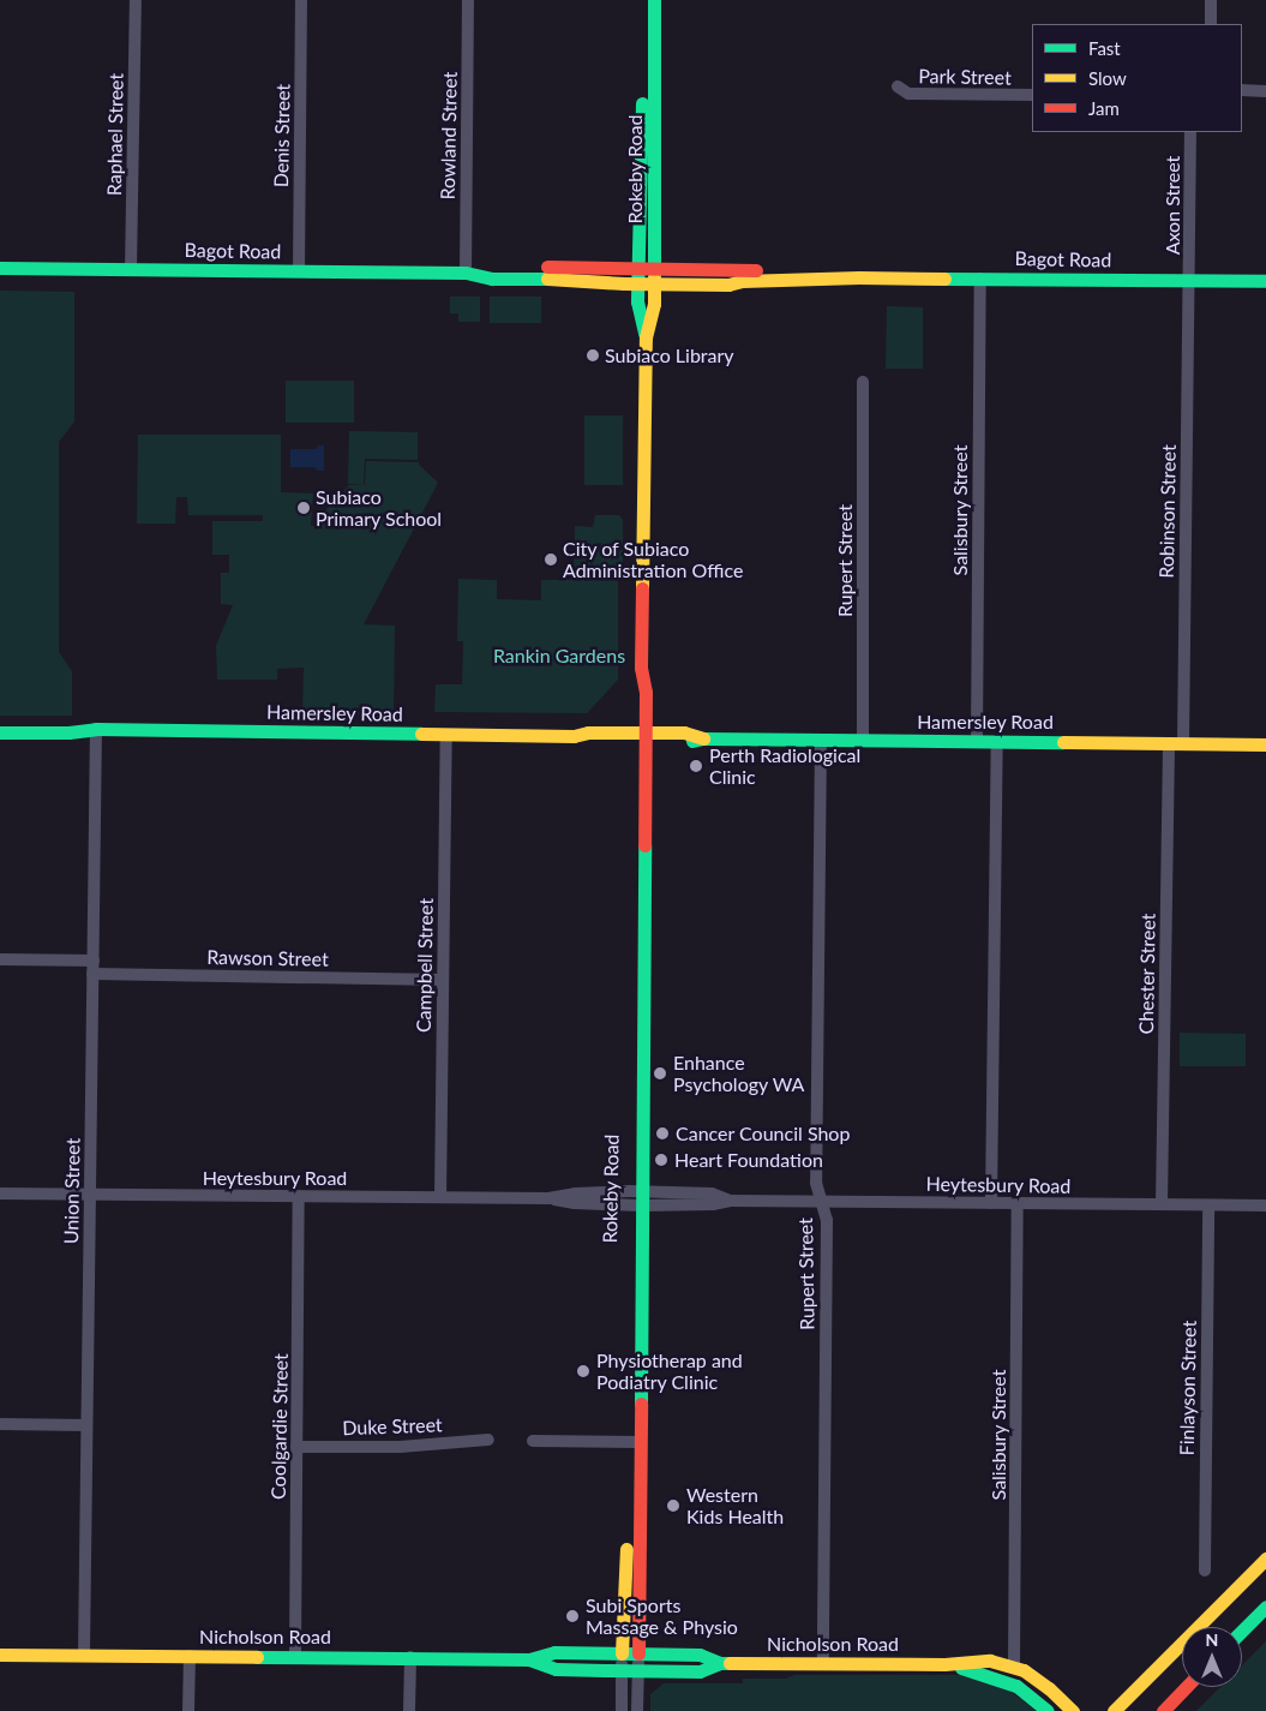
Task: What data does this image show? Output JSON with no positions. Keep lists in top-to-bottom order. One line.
{"streets":{"main road":["Rokeby Road","Bagot Road","Hamersley Road","Nicholson Road"],"street":["Park Street","Raphael Street","Denis Street","Rowland Street","Axon Street","Salisbury Street","Robinson Street","Rupert Street","Rawson Street","Campbell Street","Chester Street","Heytesbury Road","Union Street","Finlayson Street","Coolgardie Street","Duke Street"]},"crossings":[["Raphael Street","Bagot Road"],["Denis Street","Bagot Road"],["Rowland Street","Bagot Road"],["Rokeby Road","Bagot Road"],["Rokeby Road","Hamersley Road"],["Rokeby Road","Heytesbury Road"],["Rokeby Road","Nicholson Road"],["Axon Street","Bagot Road"],["Axon Street","Robinson Street"],["Bagot Road","Salisbury Street"],["Bagot Road","Robinson Street"],["Salisbury Street","Hamersley Road"],["Salisbury Street","Heytesbury Road"],["Salisbury Street","Nicholson Road"],["Robinson Street","Hamersley Road"],["Rupert Street","Hamersley Road"],["Rupert Street","Heytesbury Road"],["Rupert Street","Nicholson Road"],["Hamersley Road","Campbell Street"],["Hamersley Road","Chester Street"],["Hamersley Road","Union Street"],["Rawson Street","Campbell Street"],["Rawson Street","Union Street"],["Campbell Street","Heytesbury Road"],["Chester Street","Heytesbury Road"],["Heytesbury Road","Union Street"],["Heytesbury Road","Finlayson Street"],["Heytesbury Road","Coolgardie Street"],["Union Street","Nicholson Road"],["Coolgardie Street","Duke Street"],["Coolgardie Street","Nicholson Road"]],"parks":["Rankin Gardens"],"places":["Subiaco Library","Subiaco Primary School","City of Subiaco Administration Office","Perth Radiological Clinic","Enhance Psychology WA","Cancer Council Shop","Heart Foundation","Physiotherap and Podiatry Clinic","Western Kids Health","Subi Sports Massage & Physio"],"legend":["Fast","Slow","Jam"],"north":"top"}
